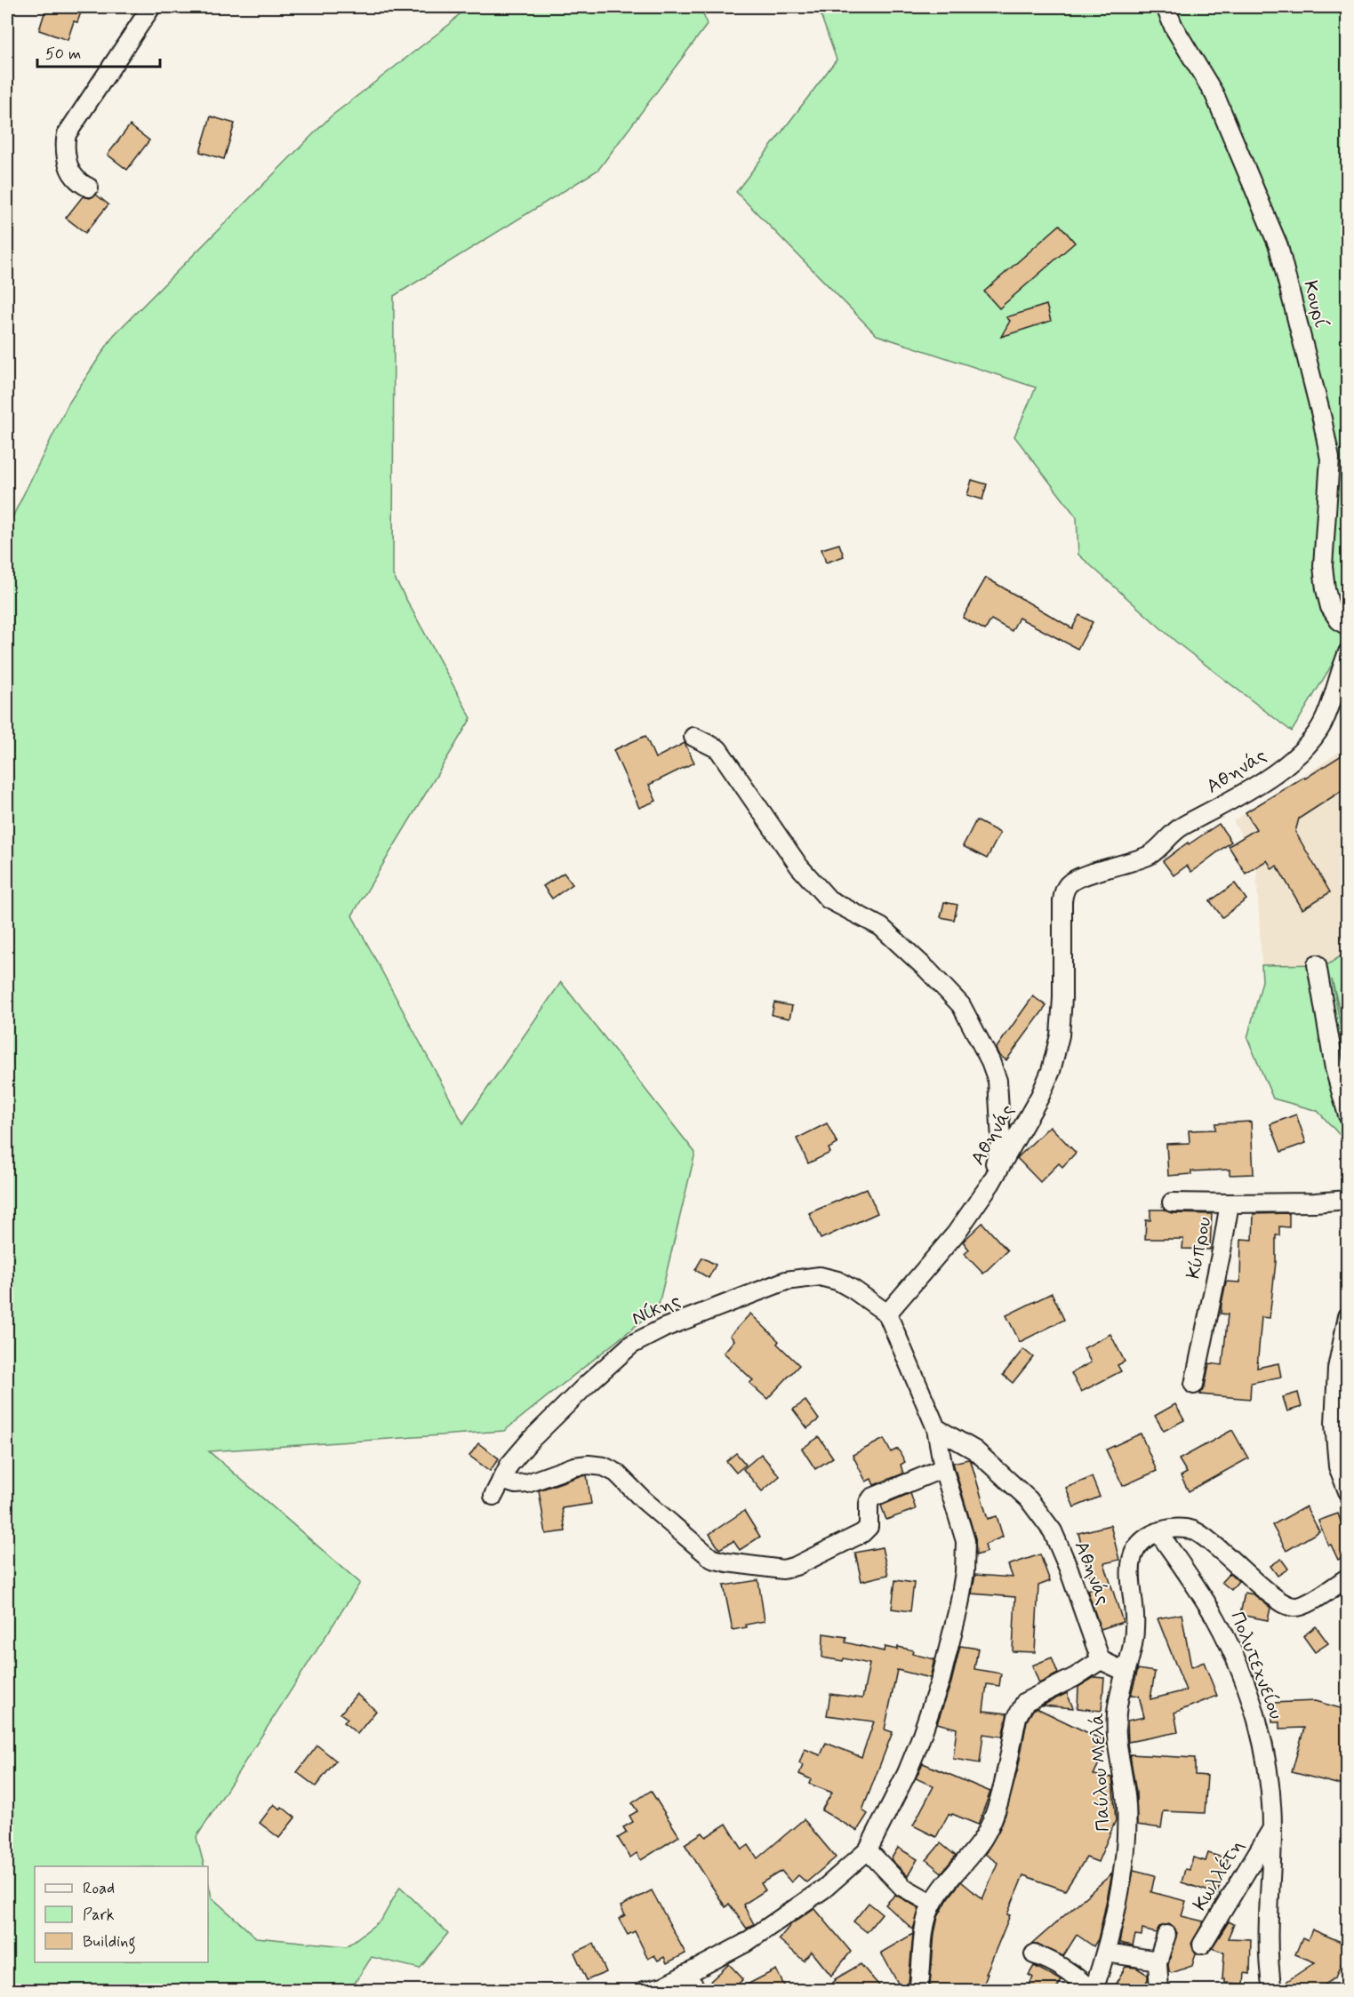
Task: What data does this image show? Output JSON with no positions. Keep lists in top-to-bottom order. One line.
{"streets":{"street":["Κουρί","Αθηνάς","Κύπρου","Νίκης","Πολυτεχνείου","Παύλου Μελά","Κωλλέτη"]},"crossings":[["Αθηνάς","Νίκης"],["Πολυτεχνείου","Παύλου Μελά"],["Πολυτεχνείου","Κωλλέτη"]],"legend":["Road","Park","Building"],"scale_bar":"50 m"}
